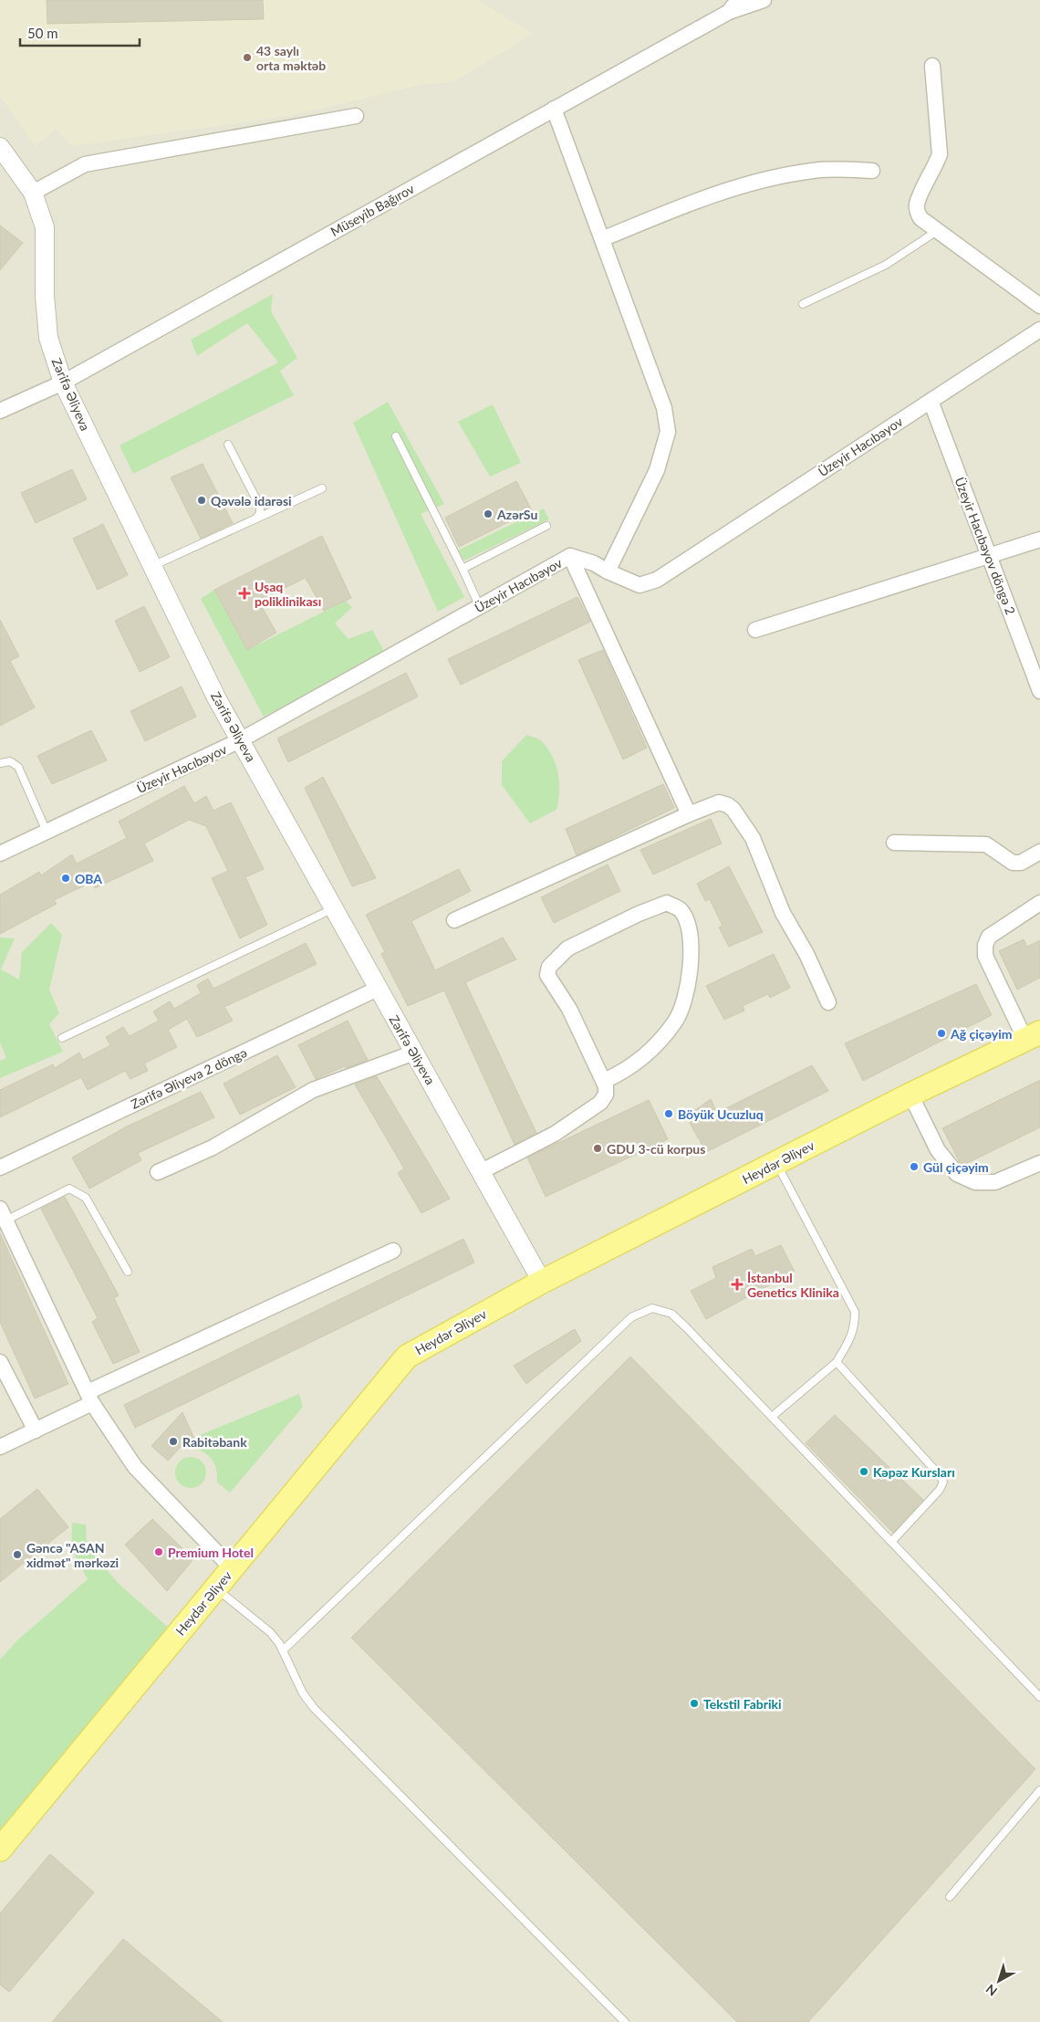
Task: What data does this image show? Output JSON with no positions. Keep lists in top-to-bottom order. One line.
{"streets":{"main road":["Heydər Əliyev"],"street":["Müseyib Bağırov","Zərifə Əliyeva","Üzeyir Hacıbəyov","Üzeyir Hacıbəyov döngə 2","Zərifə Əliyeva 2 döngə"]},"crossings":[["Müseyib Bağırov","Zərifə Əliyeva"],["Zərifə Əliyeva","Üzeyir Hacıbəyov"],["Zərifə Əliyeva","Zərifə Əliyeva 2 döngə"],["Zərifə Əliyeva","Heydər Əliyev"],["Üzeyir Hacıbəyov","Üzeyir Hacıbəyov döngə 2"]],"places":{"other":["43 saylı orta məktəb","Qəvələ idarəsi","AzərSu","OBA","Ağ çiçəyim","Böyük Ucuzluq","GDU 3-cü korpus","Gül çiçəyim","Rabitəbank","Kəpəz Kursları","Premium Hotel","Gəncə \"ASAN xidmət\" mərkəzi","Tekstil Fabriki"],"health":["Uşaq poliklinikası","İstanbul Genetics Klinika"]},"scale_bar":"50 m","north":"bottom left"}
